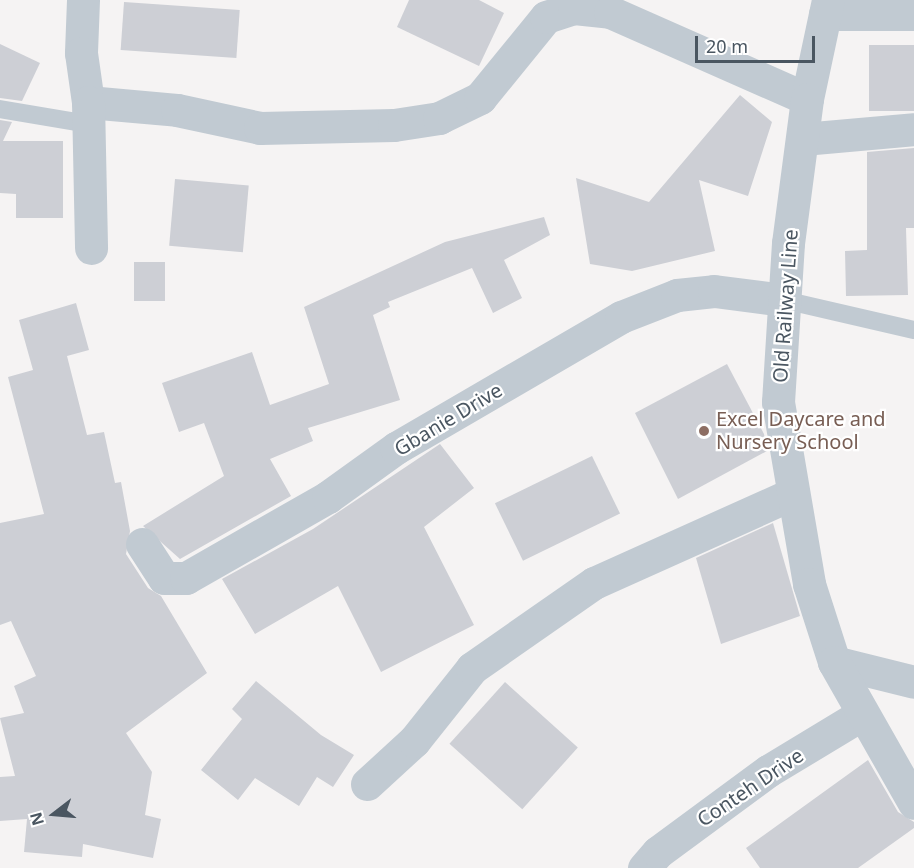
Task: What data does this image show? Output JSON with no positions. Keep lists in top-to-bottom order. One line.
{"streets":{"street":["Old Railway Line","Gbanie Drive","Conteh Drive"]},"crossings":[["Old Railway Line","Gbanie Drive"],["Old Railway Line","Conteh Drive"]],"places":["Excel Daycare and Nursery School"],"scale_bar":"20 m","north":"left"}
